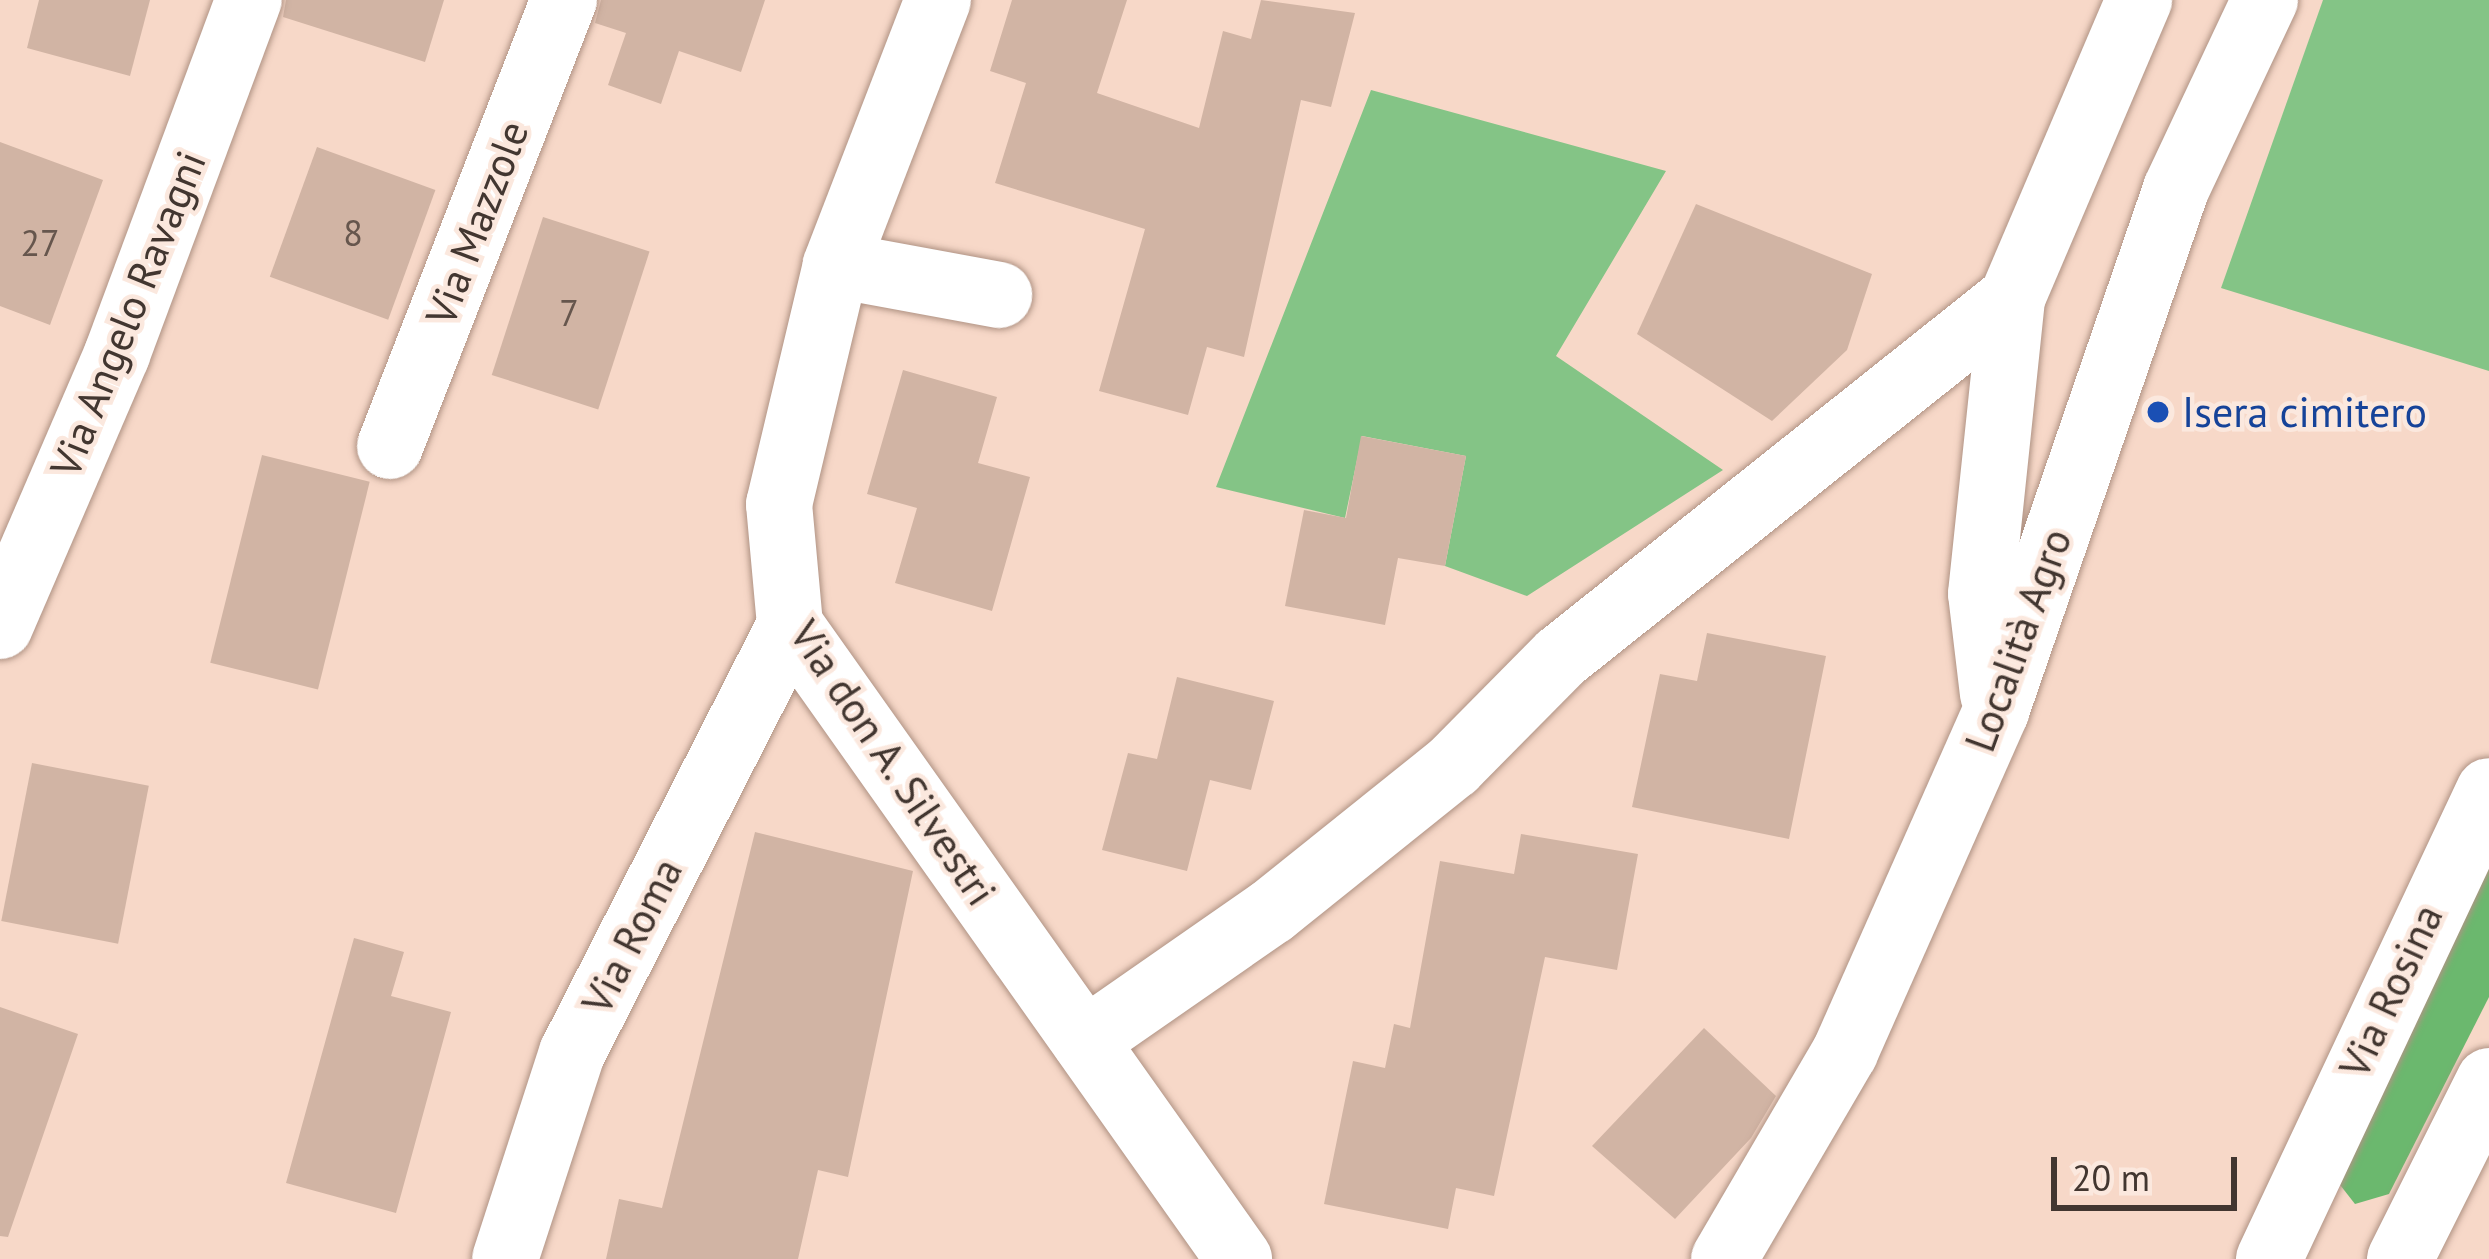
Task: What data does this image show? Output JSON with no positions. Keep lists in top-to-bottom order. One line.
{"streets":{"street":["Via Mazzole","Via Angelo Ravagni","Località Agro","Via don A. Silvestri","Via Roma","Via Rosina"]},"crossings":[["Via don A. Silvestri","Via Roma"]],"places":["Isera cimitero"],"house_numbers":["8","27","7"],"scale_bar":"20 m"}
